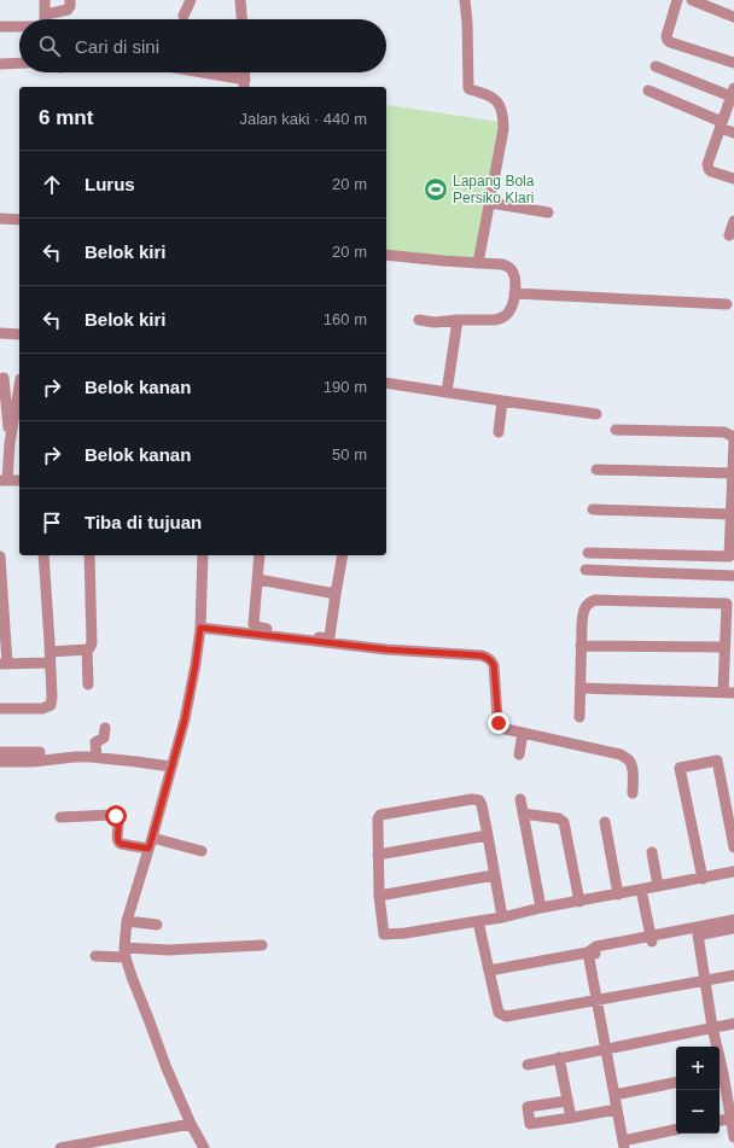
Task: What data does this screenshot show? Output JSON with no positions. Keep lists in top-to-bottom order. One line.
{"places":{"sports":["Lapang Bola Persiko Klari"]},"page":{"search":"Cari di sini","heading":["6 mnt","Jalan kaki · 440 m"],"list":[["Lurus","20 m"],["Belok kiri","20 m"],["Belok kiri","160 m"],["Belok kanan","190 m"],["Belok kanan","50 m"],"Tiba di tujuan"],"map_buttons":["+","−"]}}
